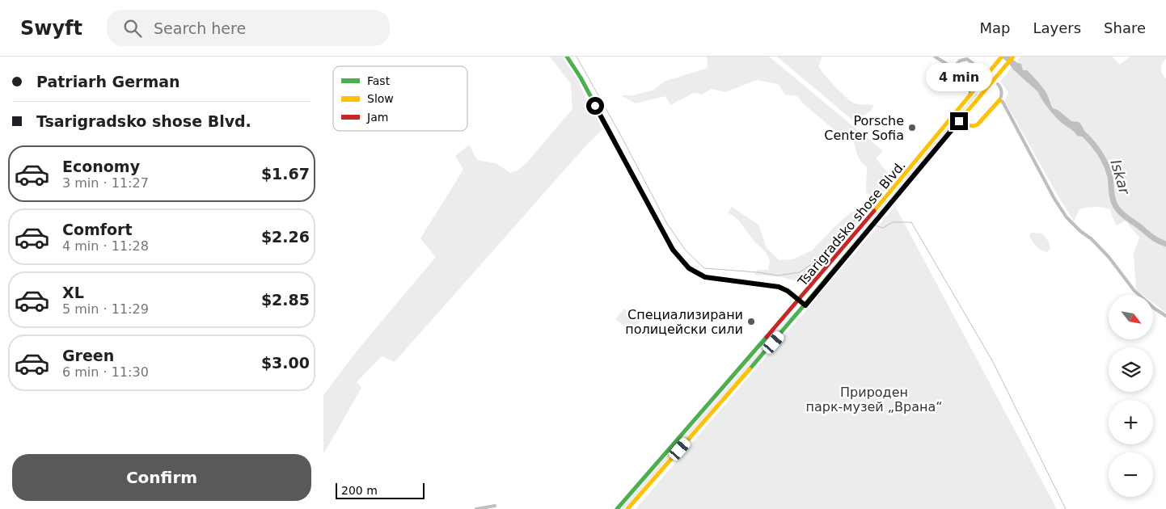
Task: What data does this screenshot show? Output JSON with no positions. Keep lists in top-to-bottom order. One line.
{"streets":{"main road":["Tsarigradsko shose Blvd."]},"water":["Iskar"],"parks":["Природен парк-музей „Врана“"],"places":["Porsche Center Sofia","Специализирани полицейски сили"],"legend":["Fast","Slow","Jam"],"scale_bar":"200 m","north":"bottom right","page":{"header":"Swyft","search":"Search here","nav":["Map","Layers","Share"],"banner":["Patriarh German","Tsarigradsko shose Blvd."],"bubble":"4 min","list":[{"name":"Economy","note":"3 min · 11:27","value":"$1.67"},{"name":"Comfort","note":"4 min · 11:28","value":"$2.26"},{"name":"XL","note":"5 min · 11:29","value":"$2.85"},{"name":"Green","note":"6 min · 11:30","value":"$3.00"}],"map_buttons":["+","−"],"buttons":"Confirm","scale":"200 m"}}
